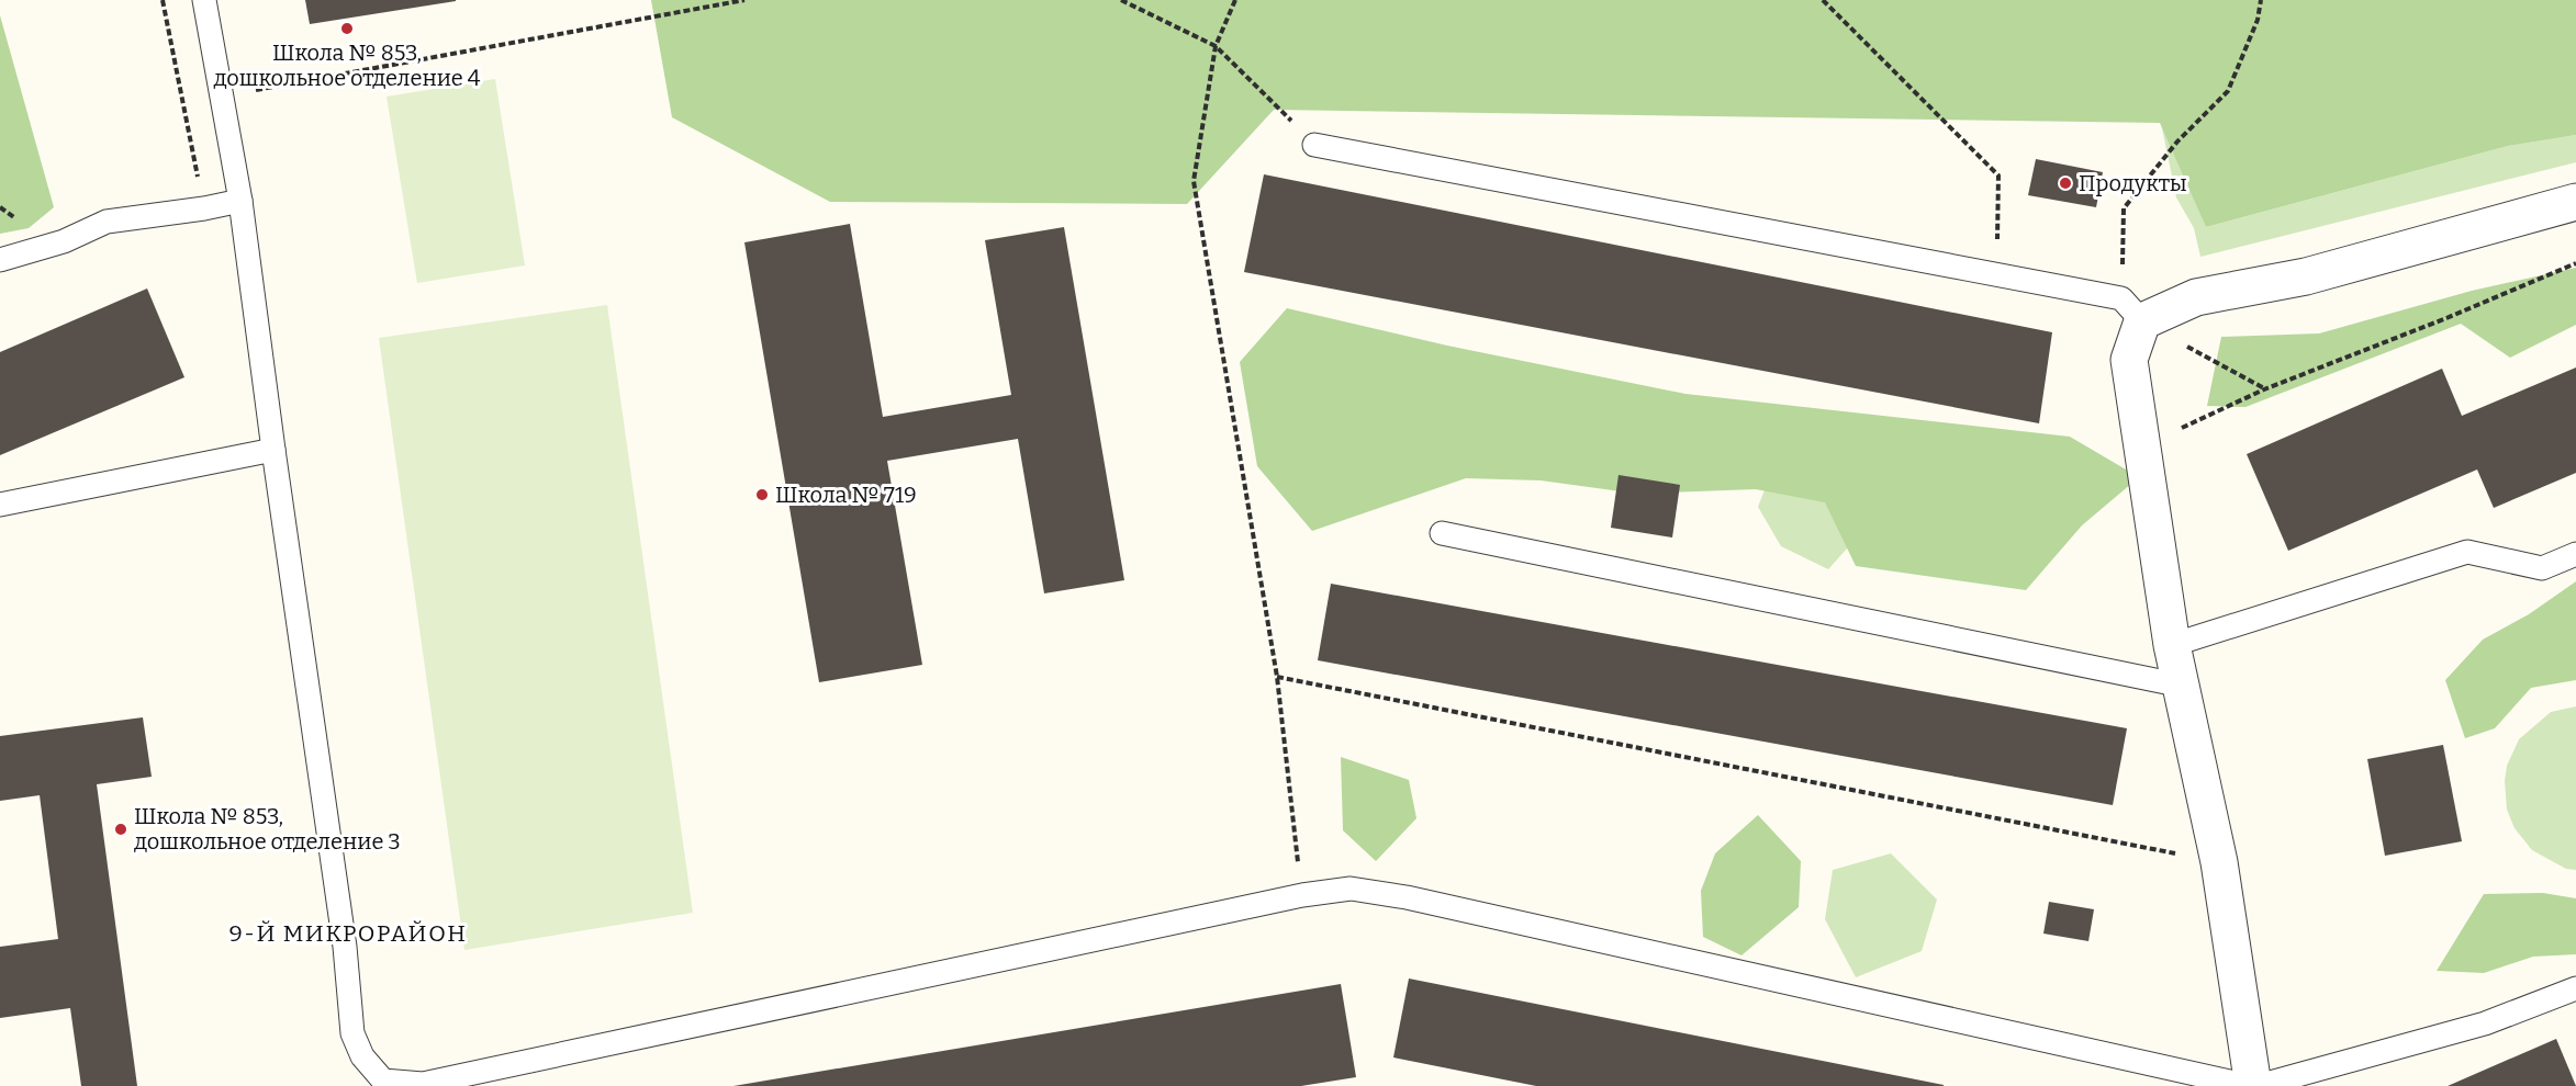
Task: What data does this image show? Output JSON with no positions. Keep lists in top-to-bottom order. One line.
{"districts":["9-Й МИКРОРАЙОН"],"places":["Школа № 853, дошкольное отделение 4","Продукты","Школа № 719","Школа № 853, дошкольное отделение 3"]}
